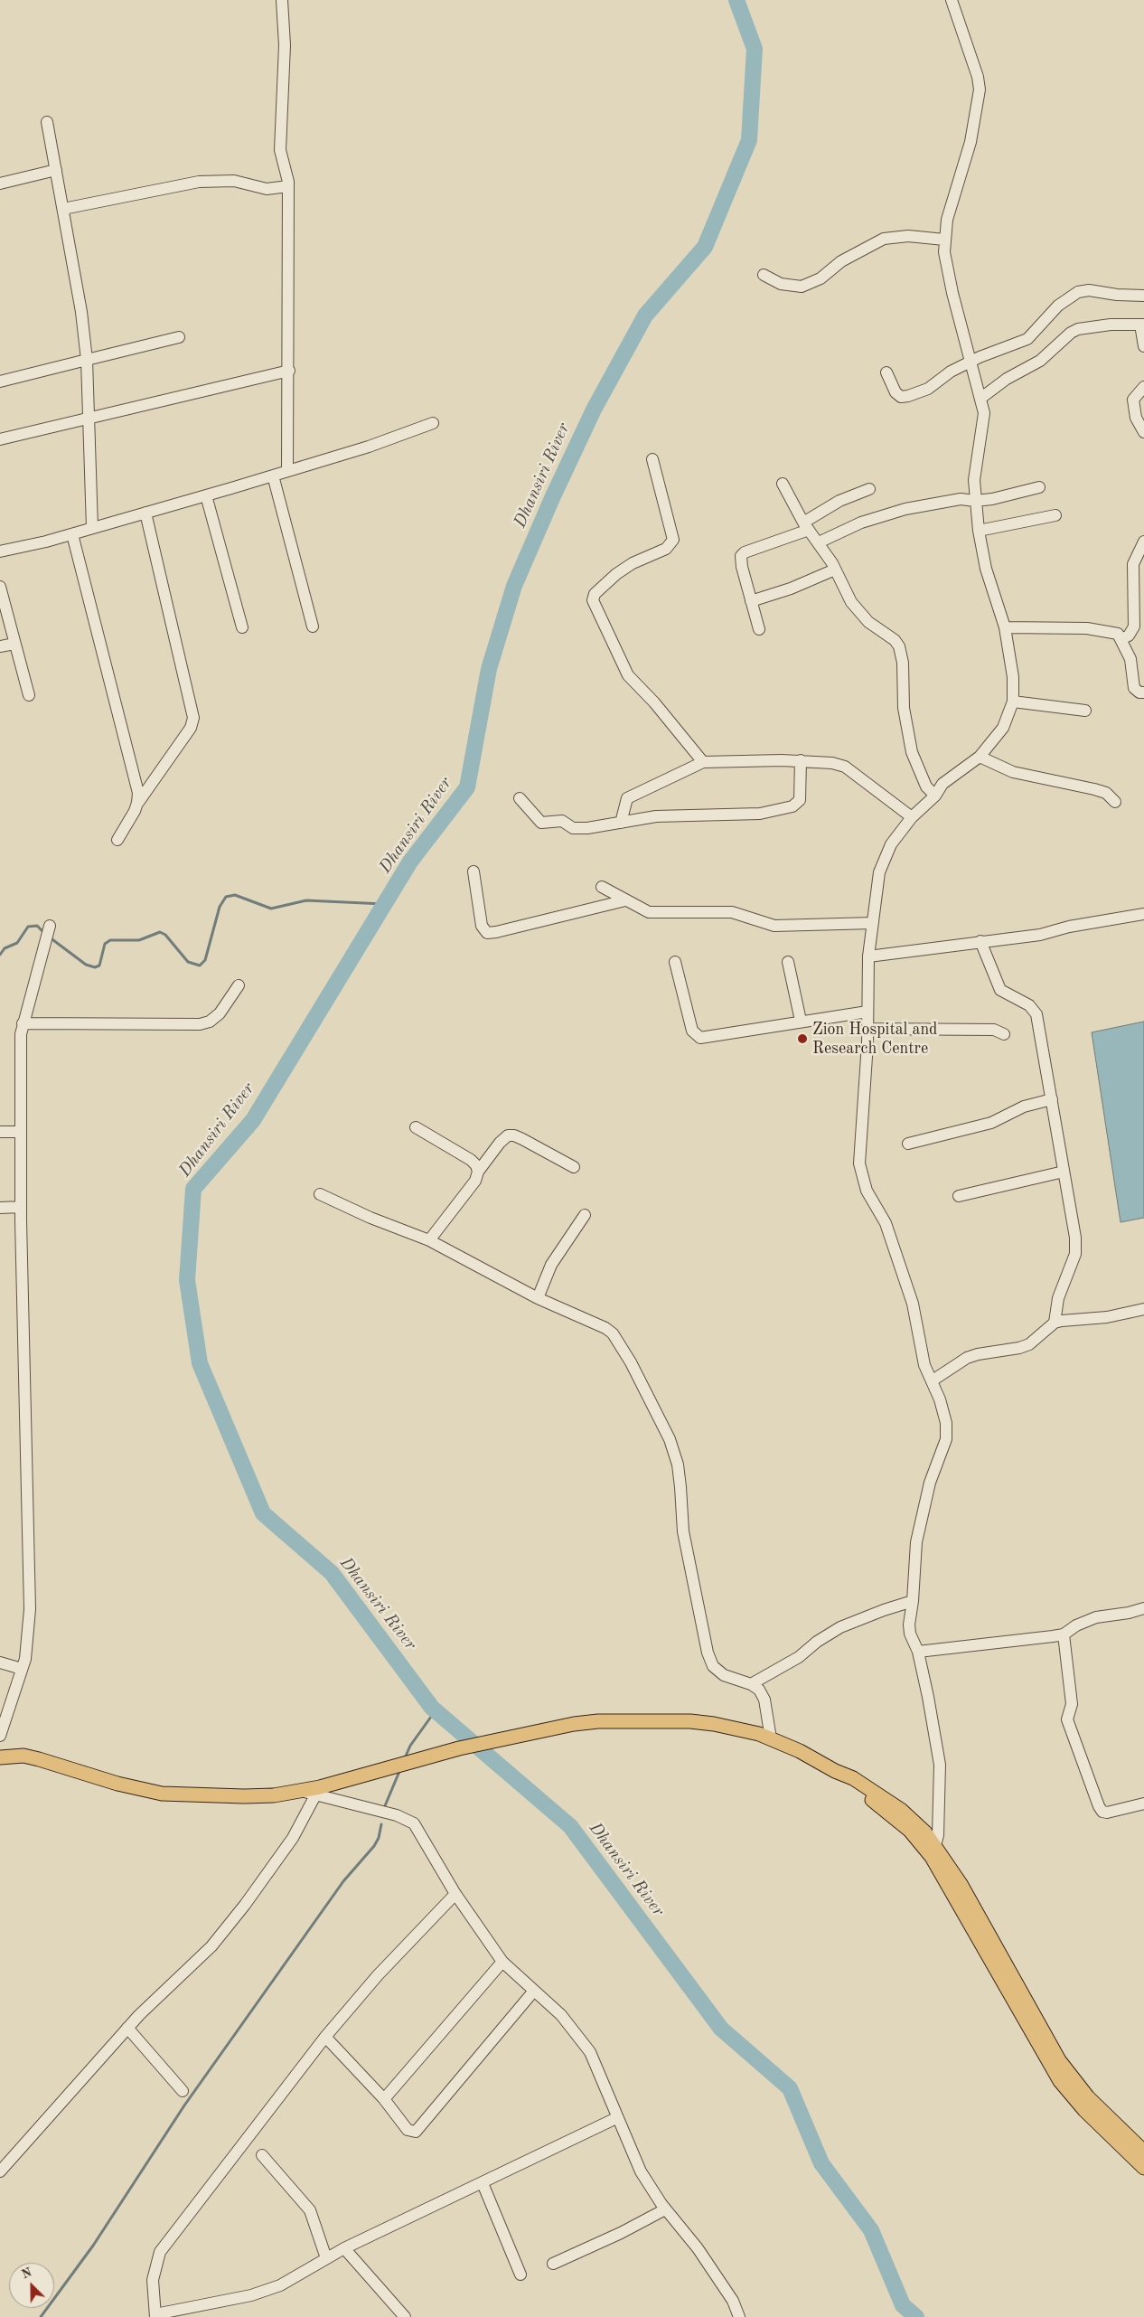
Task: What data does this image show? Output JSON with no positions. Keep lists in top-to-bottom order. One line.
{"water":["Dhansiri River"],"places":["Zion Hospital and Research Centre"],"north":"top left"}
